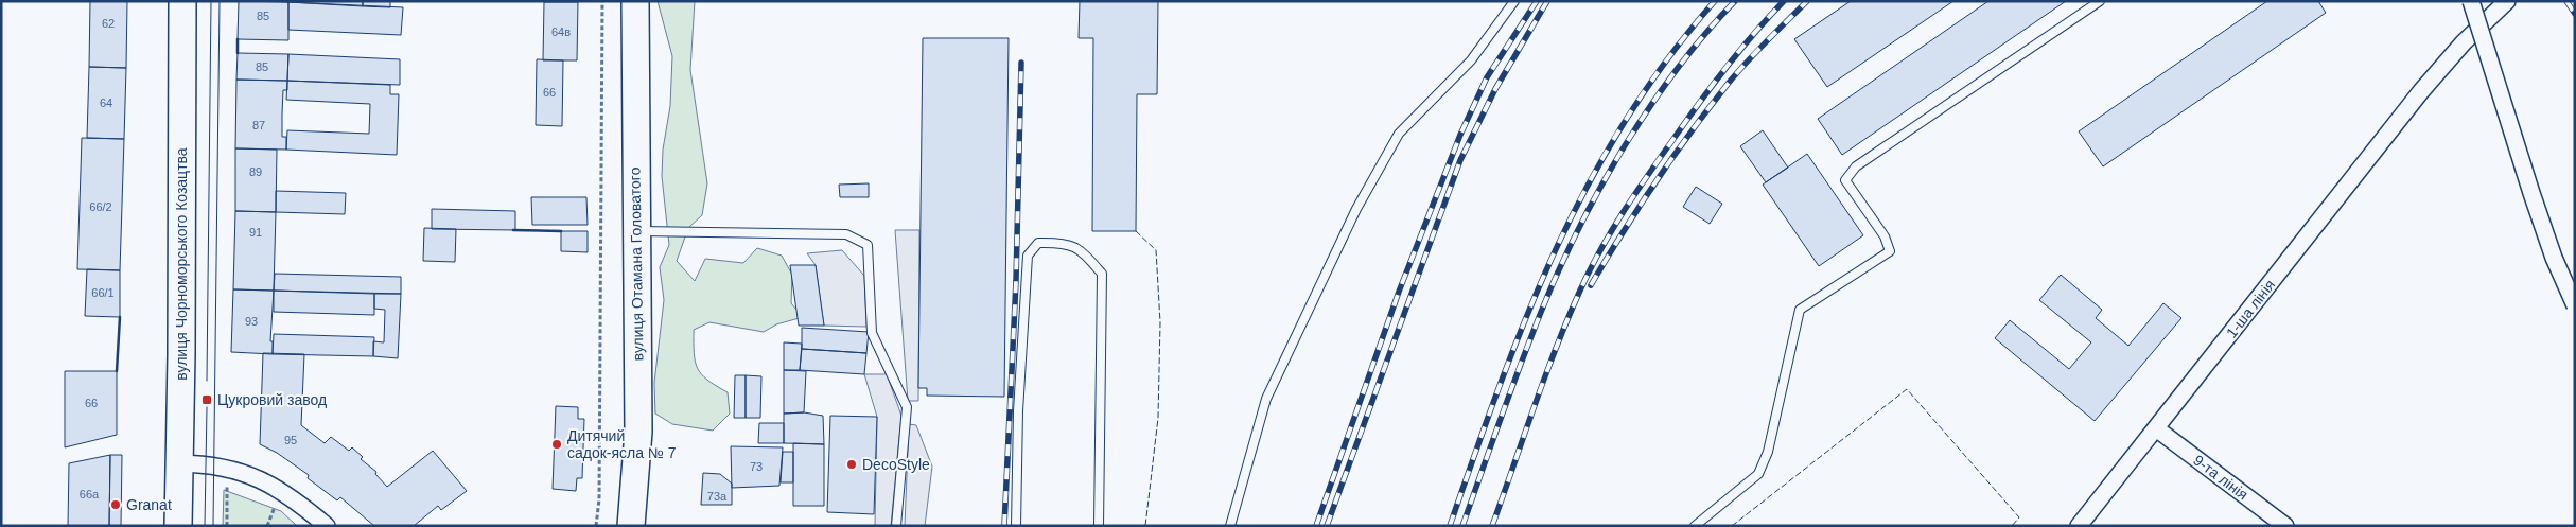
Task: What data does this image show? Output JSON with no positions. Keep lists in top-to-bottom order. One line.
{"streets":{"main road":["вулиця Чорноморського Козацтва","вулиця Отамана Головатого"],"street":["1-ша лінія","9-та лінія"]},"crossings":[["1-ша лінія","9-та лінія"]],"places":{"transit":["Цукровий завод"],"other":["Дитячий садок-ясла № 7","DecoStyle","Granat"]},"house_numbers":["85","62","64в","85","66","64","87","89","66/2","91","66/1","93","66","95","73","66а","73а"]}
